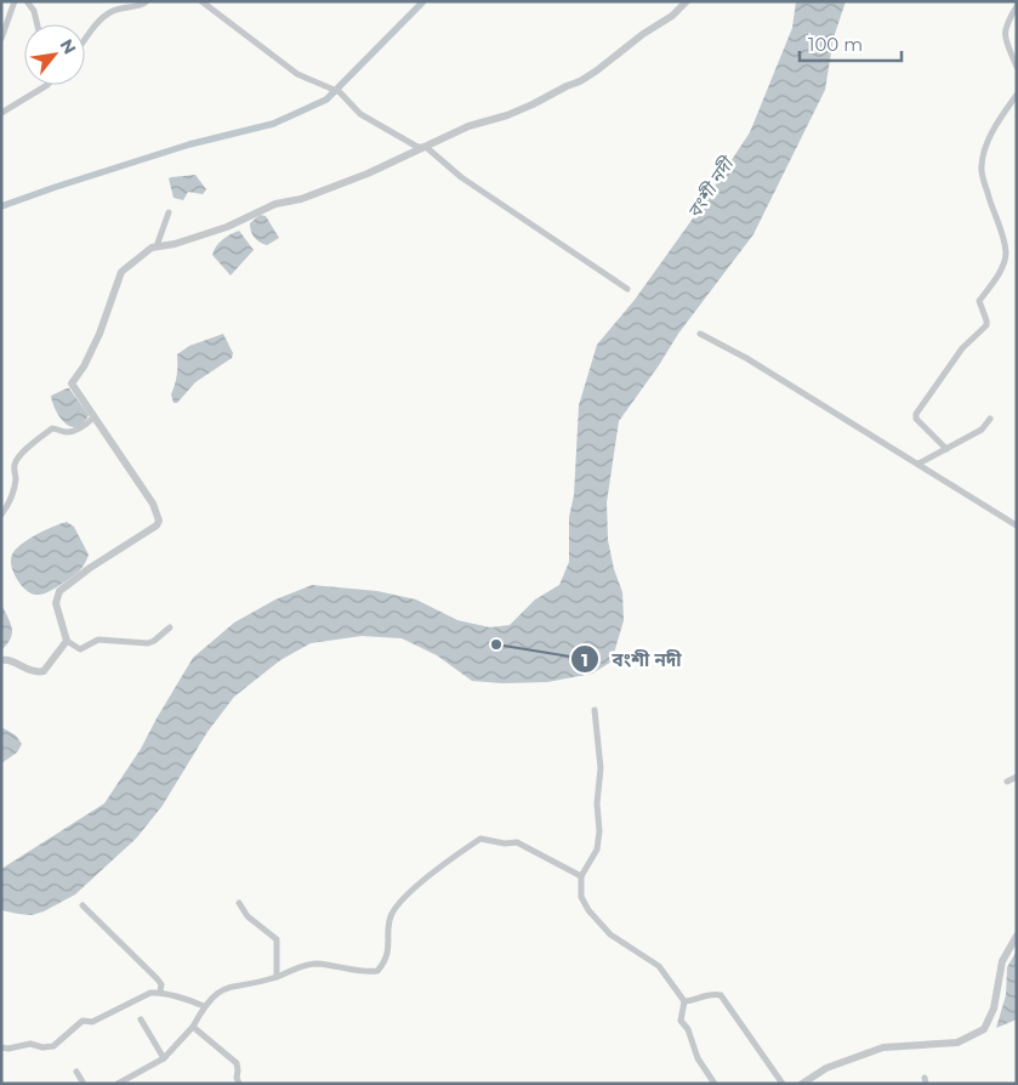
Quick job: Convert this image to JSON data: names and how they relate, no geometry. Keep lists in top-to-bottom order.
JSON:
{
  "water": ["বংশী নদী"],
  "places": ["বংশী নদী"],
  "scale_bar": "100 m",
  "north": "top right"
}
